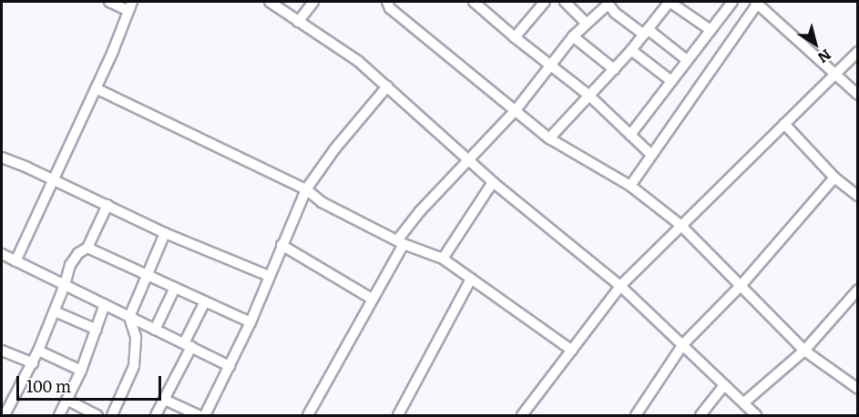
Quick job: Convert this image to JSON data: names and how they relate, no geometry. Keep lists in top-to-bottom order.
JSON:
{
  "scale_bar": "100 m",
  "north": "bottom right"
}
